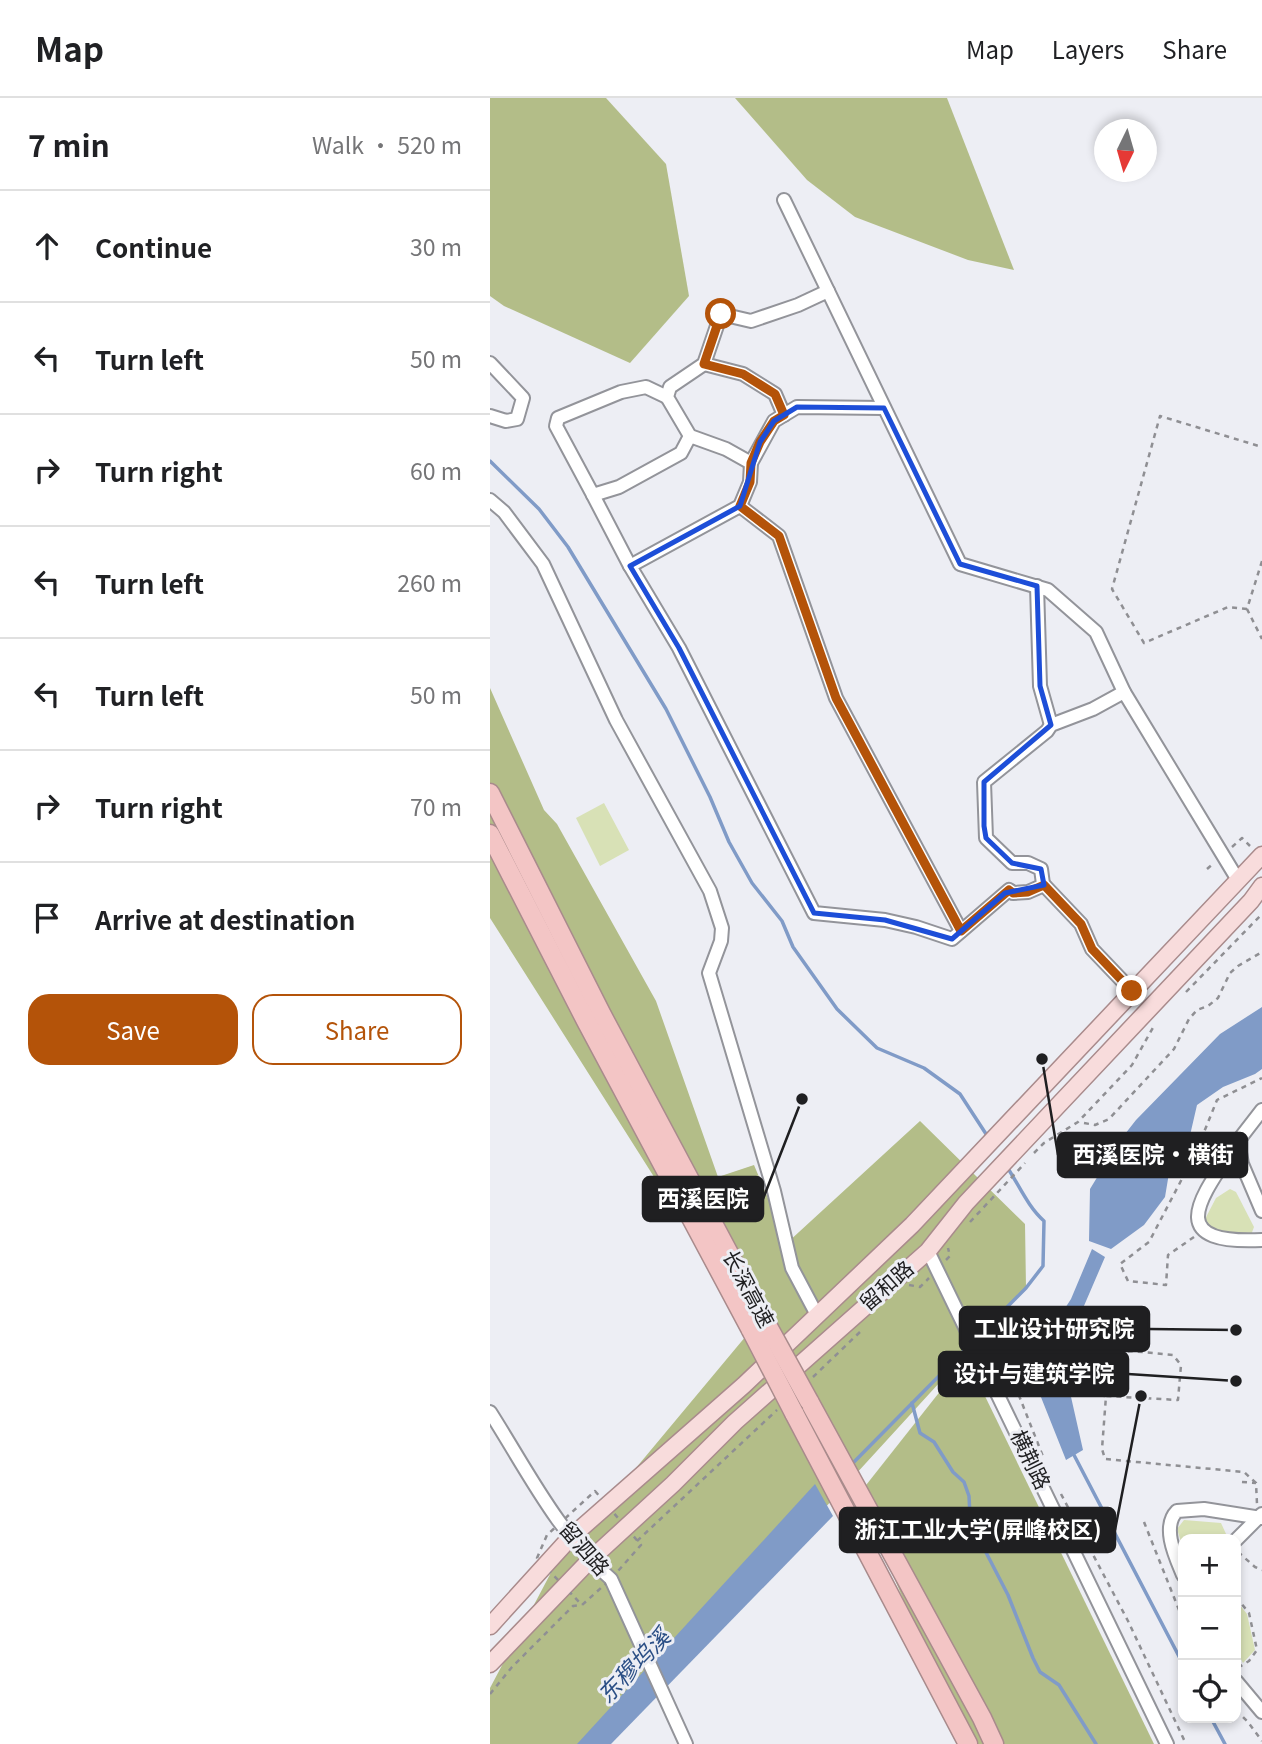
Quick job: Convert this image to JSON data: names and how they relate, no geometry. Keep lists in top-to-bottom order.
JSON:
{
  "streets": {
    "highway": ["长深高速"],
    "main road": ["留和路"],
    "street": ["横荆路", "留泗路"]
  },
  "crossings": [
    ["留和路", "横荆路"],
    ["留和路", "留泗路"]
  ],
  "water": ["东穆坞溪"],
  "places": [
    "西溪医院·横街",
    "西溪医院",
    "工业设计研究院",
    "设计与建筑学院",
    "浙江工业大学(屏峰校区)"
  ],
  "north": "bottom",
  "page": {
    "header": "Map",
    "nav": ["Map", "Layers", "Share"],
    "heading": ["7 min", "Walk · 520 m"],
    "list": [
      ["Continue", "30 m"],
      ["Turn left", "50 m"],
      ["Turn right", "60 m"],
      ["Turn left", "260 m"],
      ["Turn left", "50 m"],
      ["Turn right", "70 m"],
      "Arrive at destination"
    ],
    "buttons": ["Save", "Share"],
    "map_buttons": ["+", "−"]
  }
}
